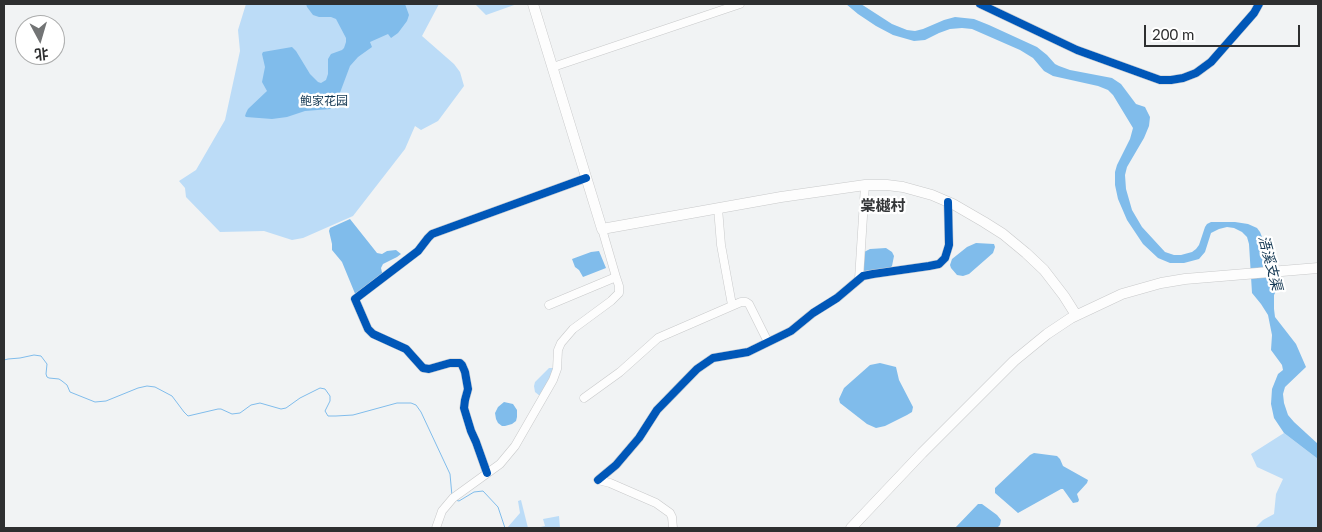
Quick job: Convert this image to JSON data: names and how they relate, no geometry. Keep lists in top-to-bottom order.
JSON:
{
  "districts": ["棠樾村"],
  "water": ["浯溪支渠"],
  "parks": ["鲍家花园"],
  "scale_bar": "200 m",
  "north": "bottom"
}
